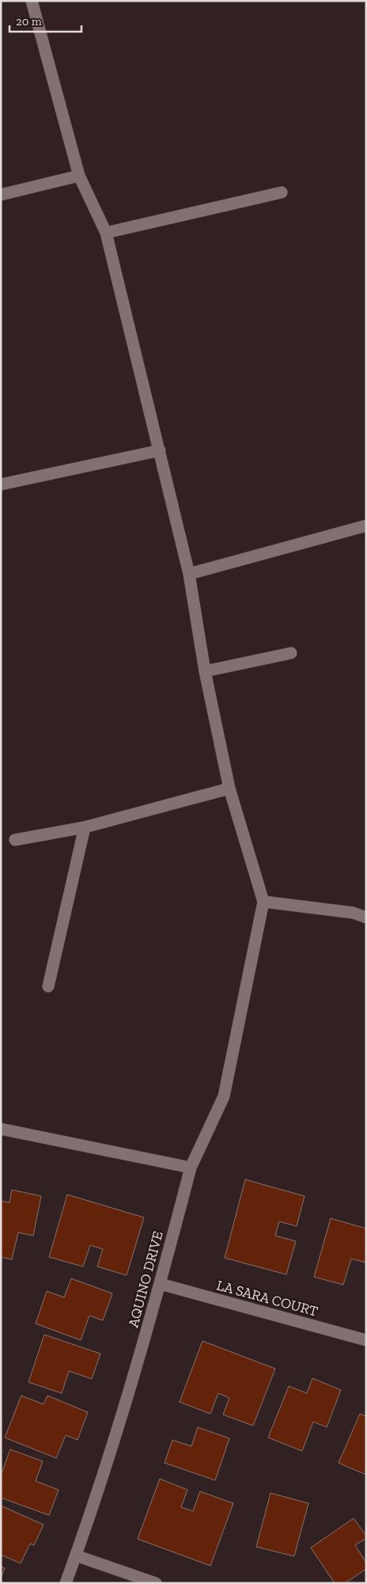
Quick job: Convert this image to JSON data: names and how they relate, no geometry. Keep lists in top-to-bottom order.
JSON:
{
  "streets": {
    "street": ["AQUINO DRIVE", "LA SARA COURT"]
  },
  "crossings": [
    ["AQUINO DRIVE", "LA SARA COURT"]
  ],
  "scale_bar": "20 m"
}
